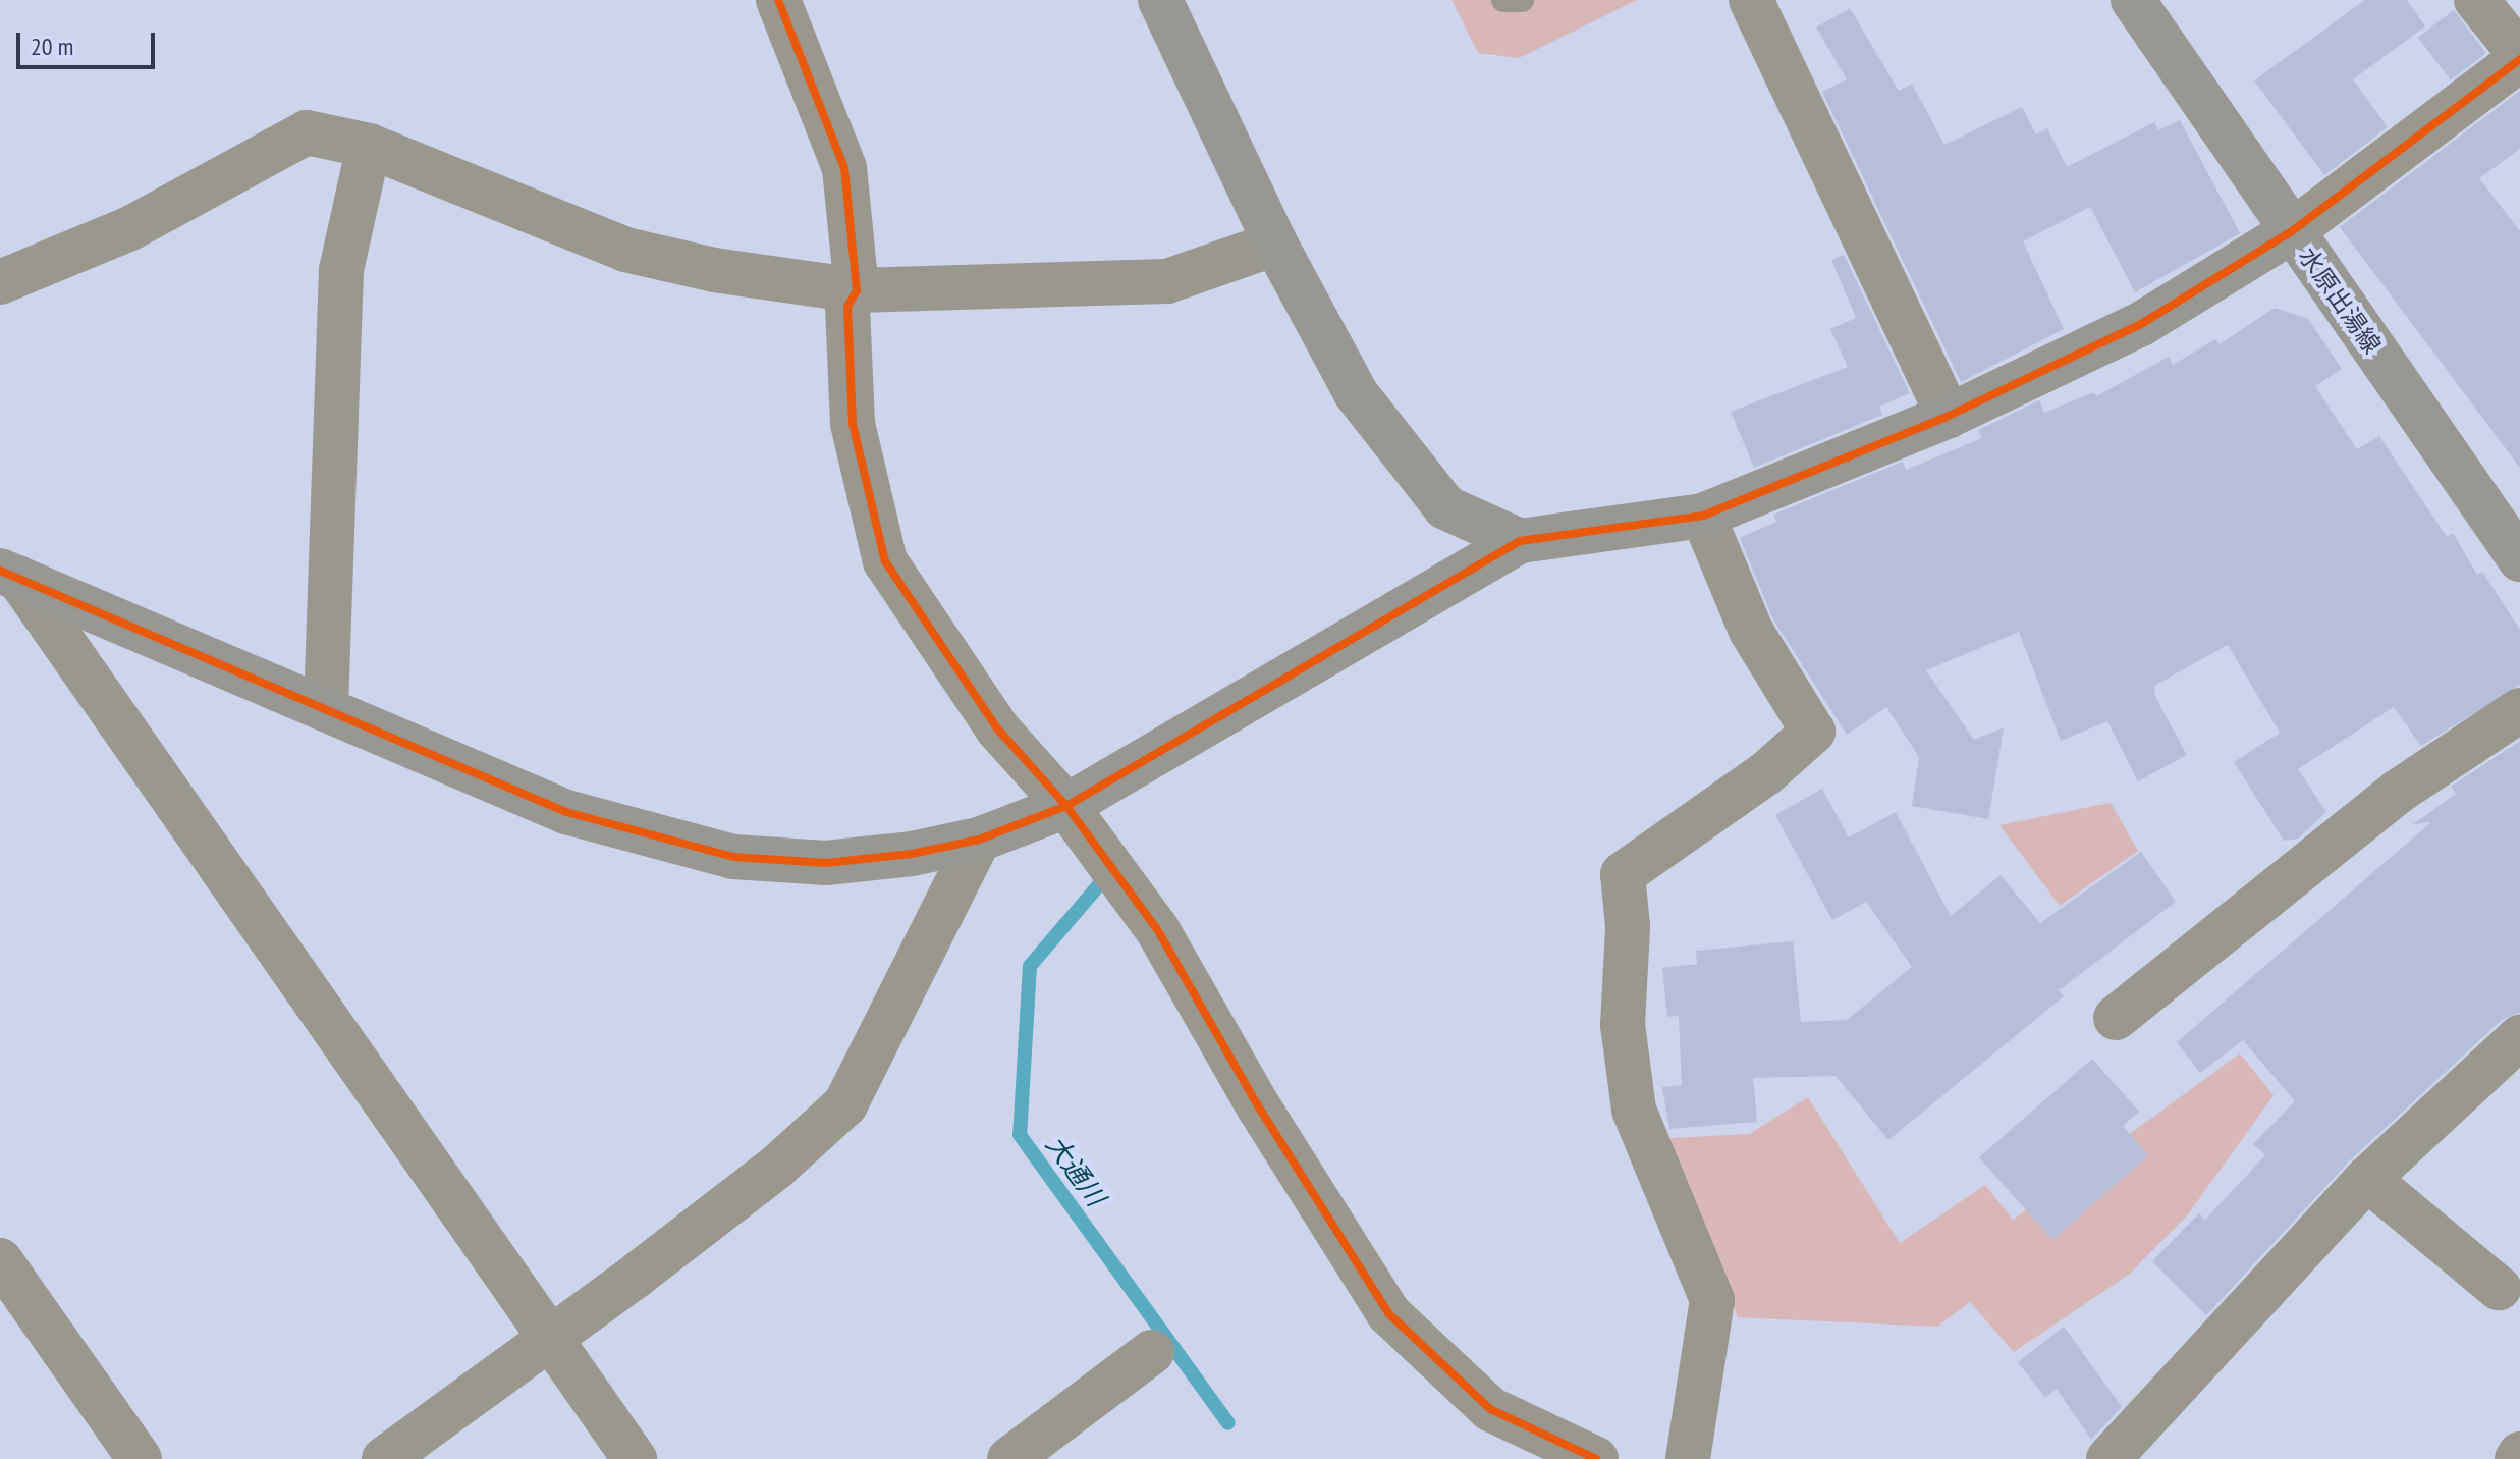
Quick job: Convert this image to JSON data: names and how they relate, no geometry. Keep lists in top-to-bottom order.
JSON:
{
  "streets": {
    "street": ["水原出湯線"]
  },
  "water": ["大通川"],
  "scale_bar": "20 m"
}
